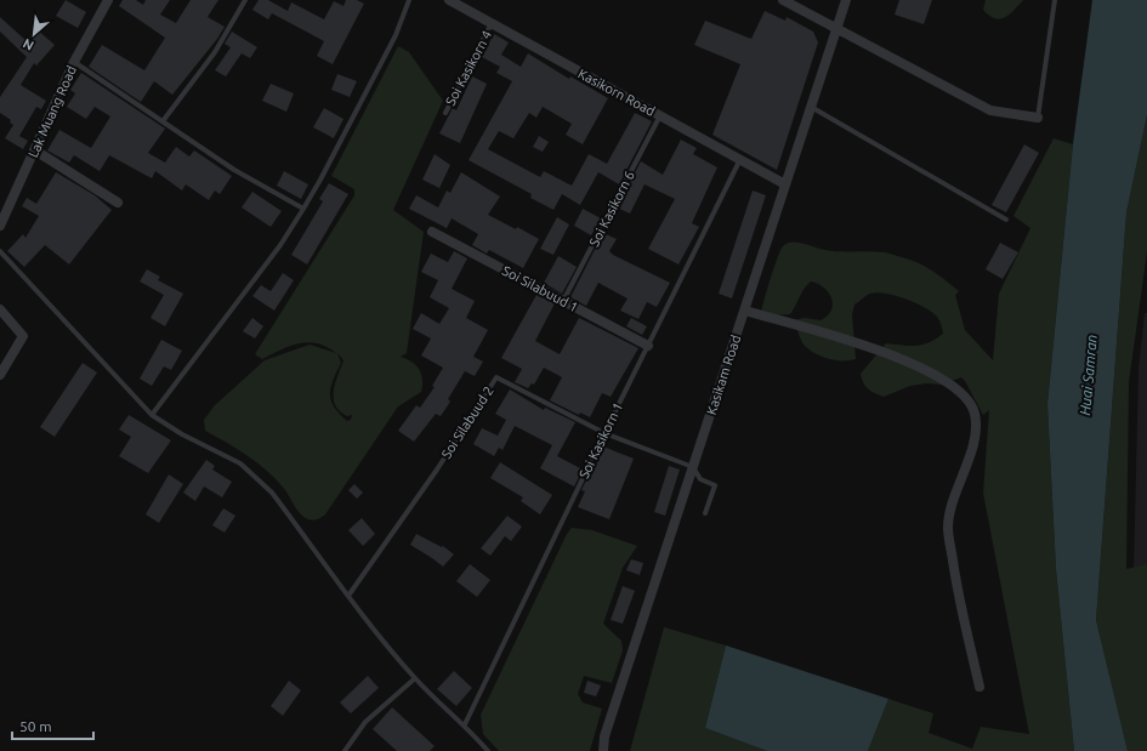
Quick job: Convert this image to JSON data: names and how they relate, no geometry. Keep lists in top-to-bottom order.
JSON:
{
  "streets": {
    "street": [
      "Kasikorn Road",
      "Lak Muang Road",
      "Soi Silabuud 1",
      "Kasikam Road"
    ],
    "lane": [
      "Soi Kasikorn 4",
      "Soi Kasikorn 6",
      "Soi Silabuud 2",
      "Soi Kasikorn 1"
    ]
  },
  "crossings": [
    ["Soi Kasikorn 4", "Kasikorn Road"],
    ["Kasikorn Road", "Soi Kasikorn 6"],
    ["Kasikorn Road", "Kasikam Road"],
    ["Kasikorn Road", "Soi Kasikorn 1"],
    ["Soi Kasikorn 6", "Soi Silabuud 1"],
    ["Soi Silabuud 1", "Soi Kasikorn 1"],
    ["Kasikam Road", "Soi Silabuud 2"],
    ["Soi Silabuud 2", "Soi Kasikorn 1"]
  ],
  "water": ["Huai Samran"],
  "scale_bar": "50 m",
  "north": "bottom left"
}
